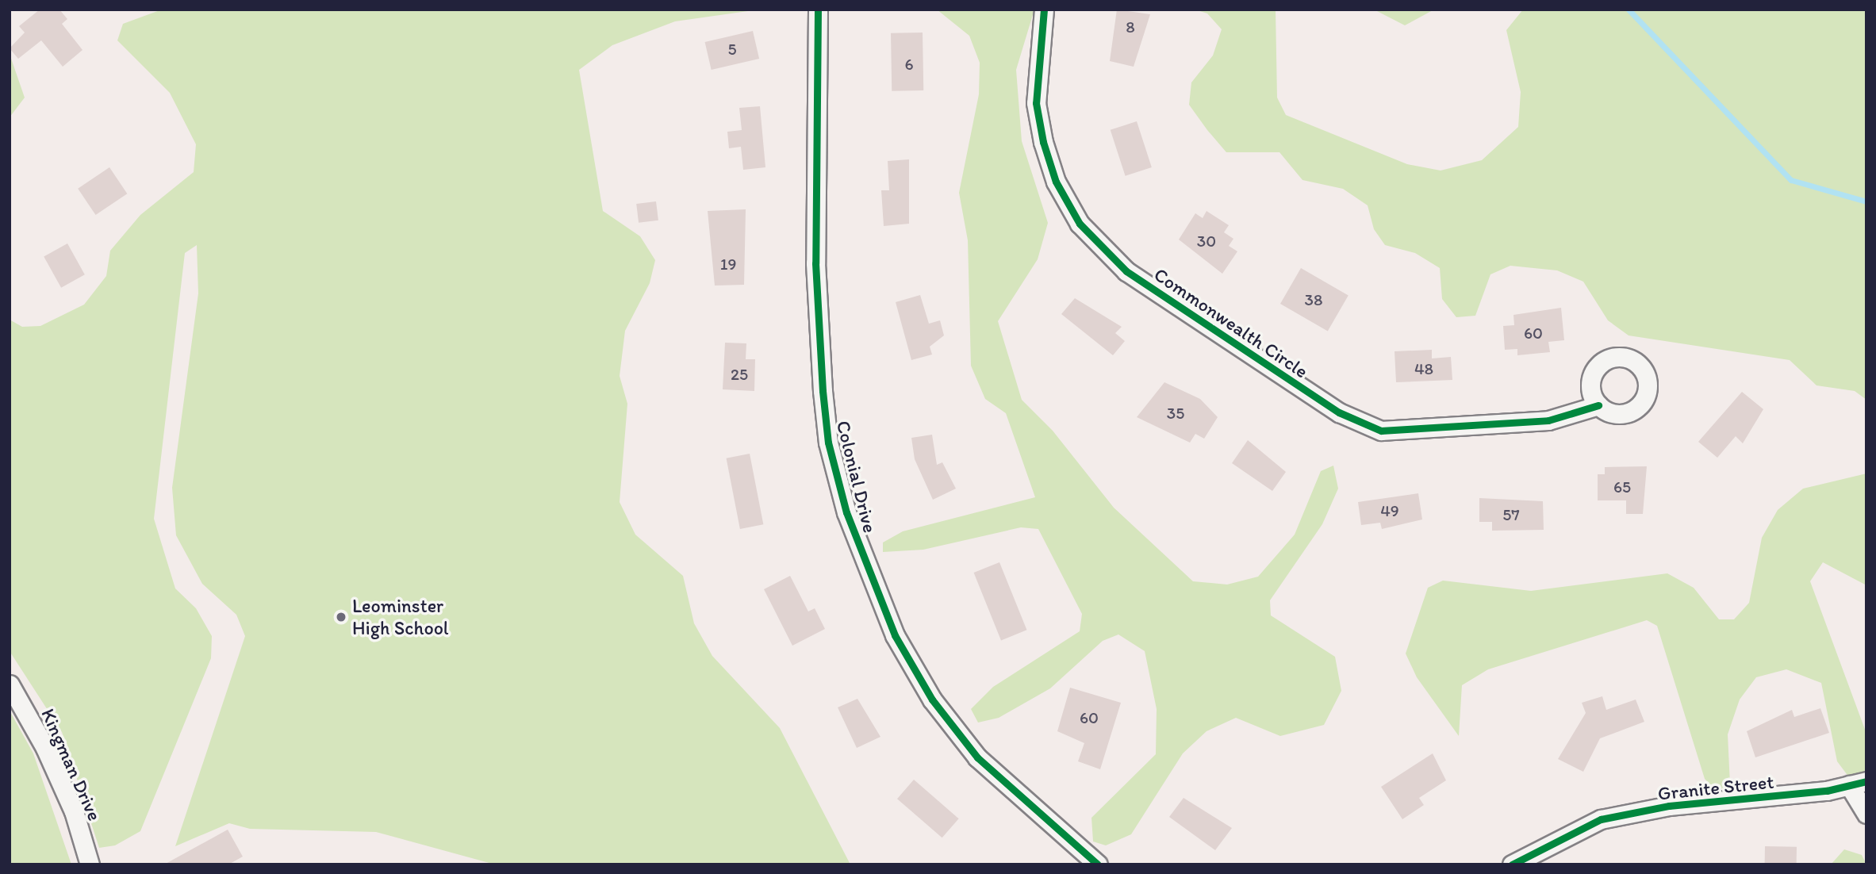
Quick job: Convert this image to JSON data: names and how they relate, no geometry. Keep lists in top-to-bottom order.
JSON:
{
  "streets": {
    "street": [
      "Commonwealth Circle",
      "Colonial Drive",
      "Kingman Drive",
      "Granite Street"
    ]
  },
  "places": ["Leominster High School"],
  "house_numbers": [
    "8",
    "5",
    "6",
    "30",
    "19",
    "38",
    "60",
    "48",
    "25",
    "35",
    "65",
    "49",
    "57",
    "60"
  ]
}
